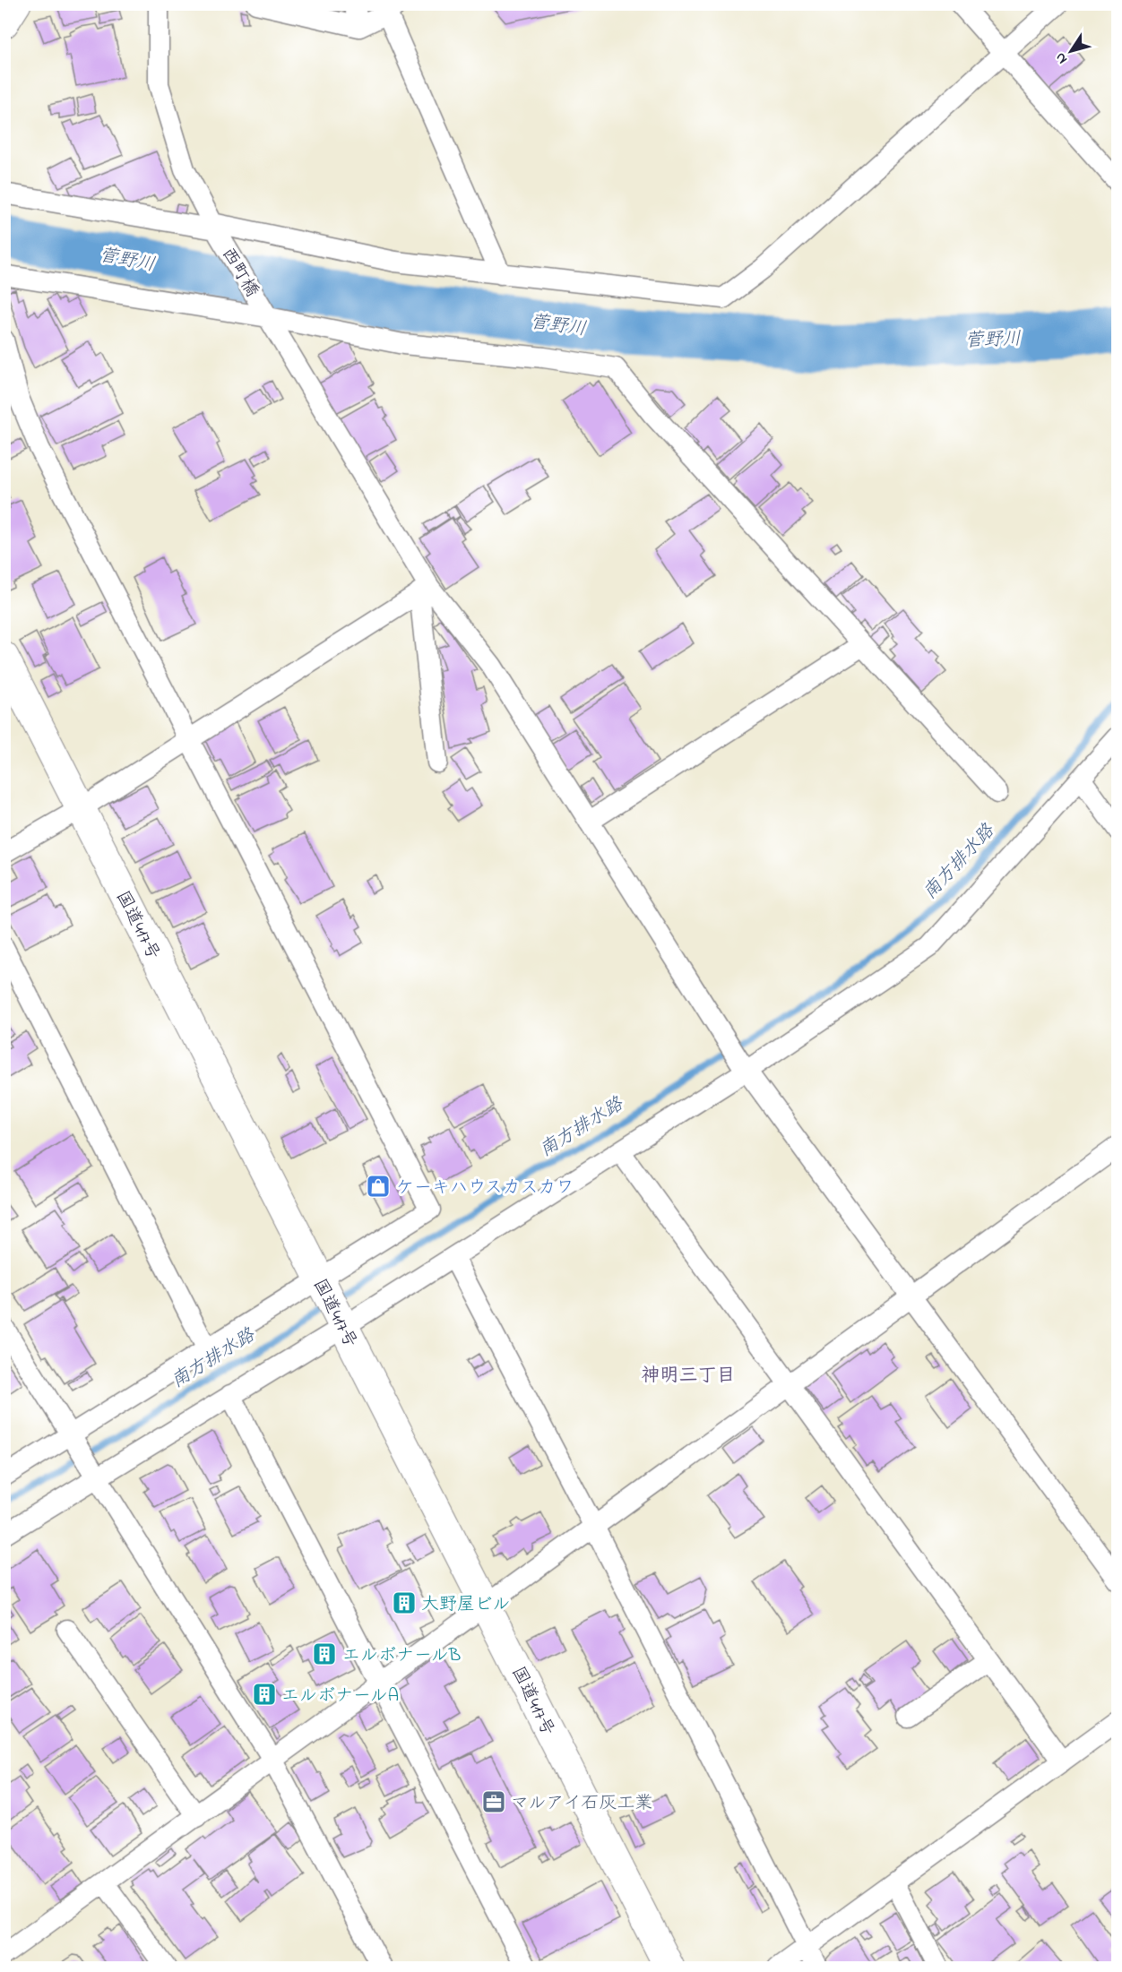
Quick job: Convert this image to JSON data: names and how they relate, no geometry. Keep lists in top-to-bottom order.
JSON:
{
  "streets": {
    "highway": ["国道417号"],
    "street": ["西町橋"]
  },
  "districts": ["神明三丁目"],
  "water": ["菅野川", "南方排水路"],
  "places": {
    "shop": ["ケーキハウスカスカワ"],
    "building": ["大野屋ビル", "エルボナールB", "エルボナールA"],
    "office": ["マルアイ石灰工業"]
  },
  "north": "bottom left"
}
